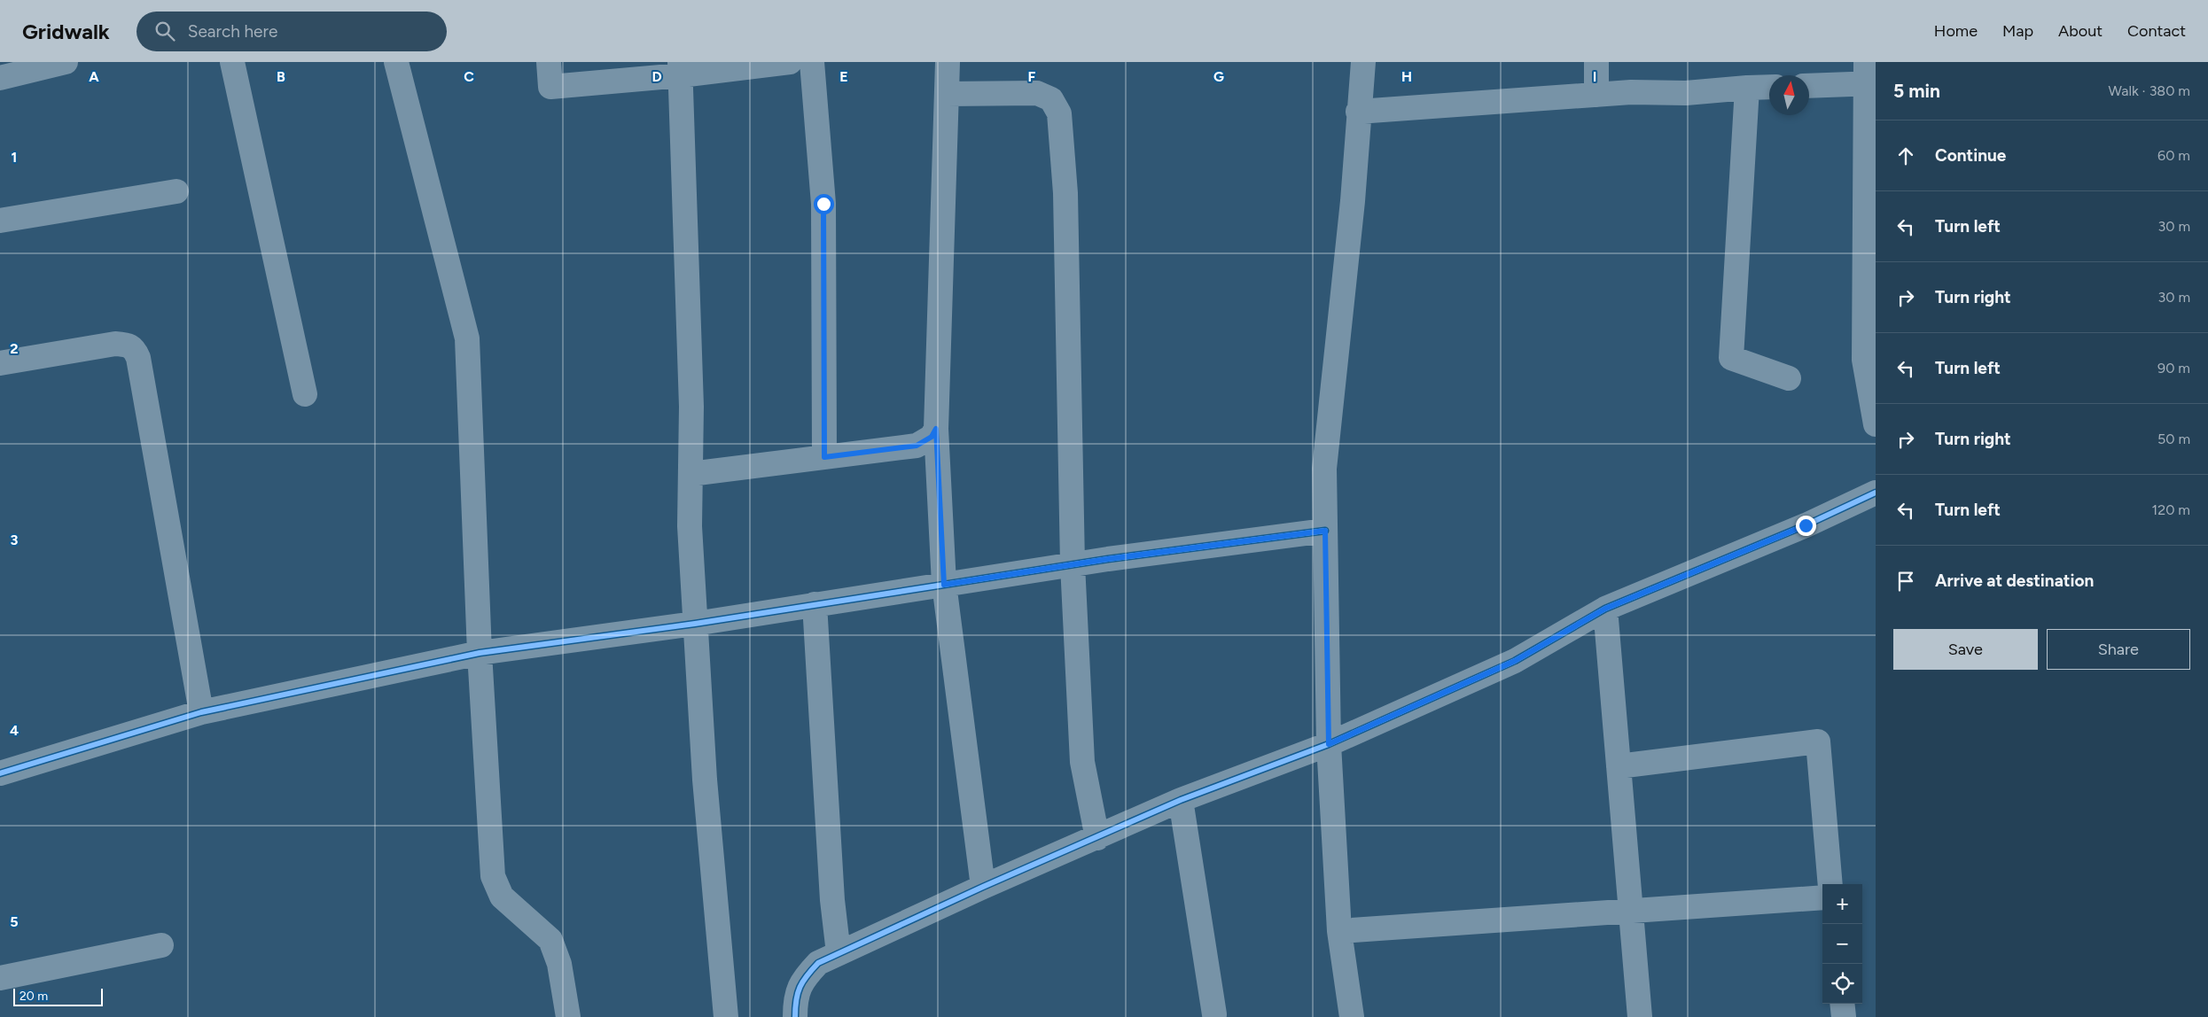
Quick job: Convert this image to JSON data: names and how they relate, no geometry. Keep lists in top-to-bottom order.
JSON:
{
  "scale_bar": "20 m",
  "north": "top",
  "page": {
    "header": "Gridwalk",
    "search": "Search here",
    "nav": [
      "Home",
      "Map",
      "About",
      "Contact"
    ],
    "heading": ["5 min", "Walk · 380 m"],
    "list": [
      ["Continue", "60 m"],
      ["Turn left", "30 m"],
      ["Turn right", "30 m"],
      ["Turn left", "90 m"],
      ["Turn right", "50 m"],
      ["Turn left", "120 m"],
      "Arrive at destination"
    ],
    "buttons": ["Save", "Share"],
    "map_buttons": ["+", "−"],
    "scale": "20 m"
  },
  "grid": {
    "columns": [
      "A",
      "B",
      "C",
      "D",
      "E",
      "F",
      "G",
      "H",
      "I"
    ],
    "rows": [
      "1",
      "2",
      "3",
      "4",
      "5"
    ]
  }
}
